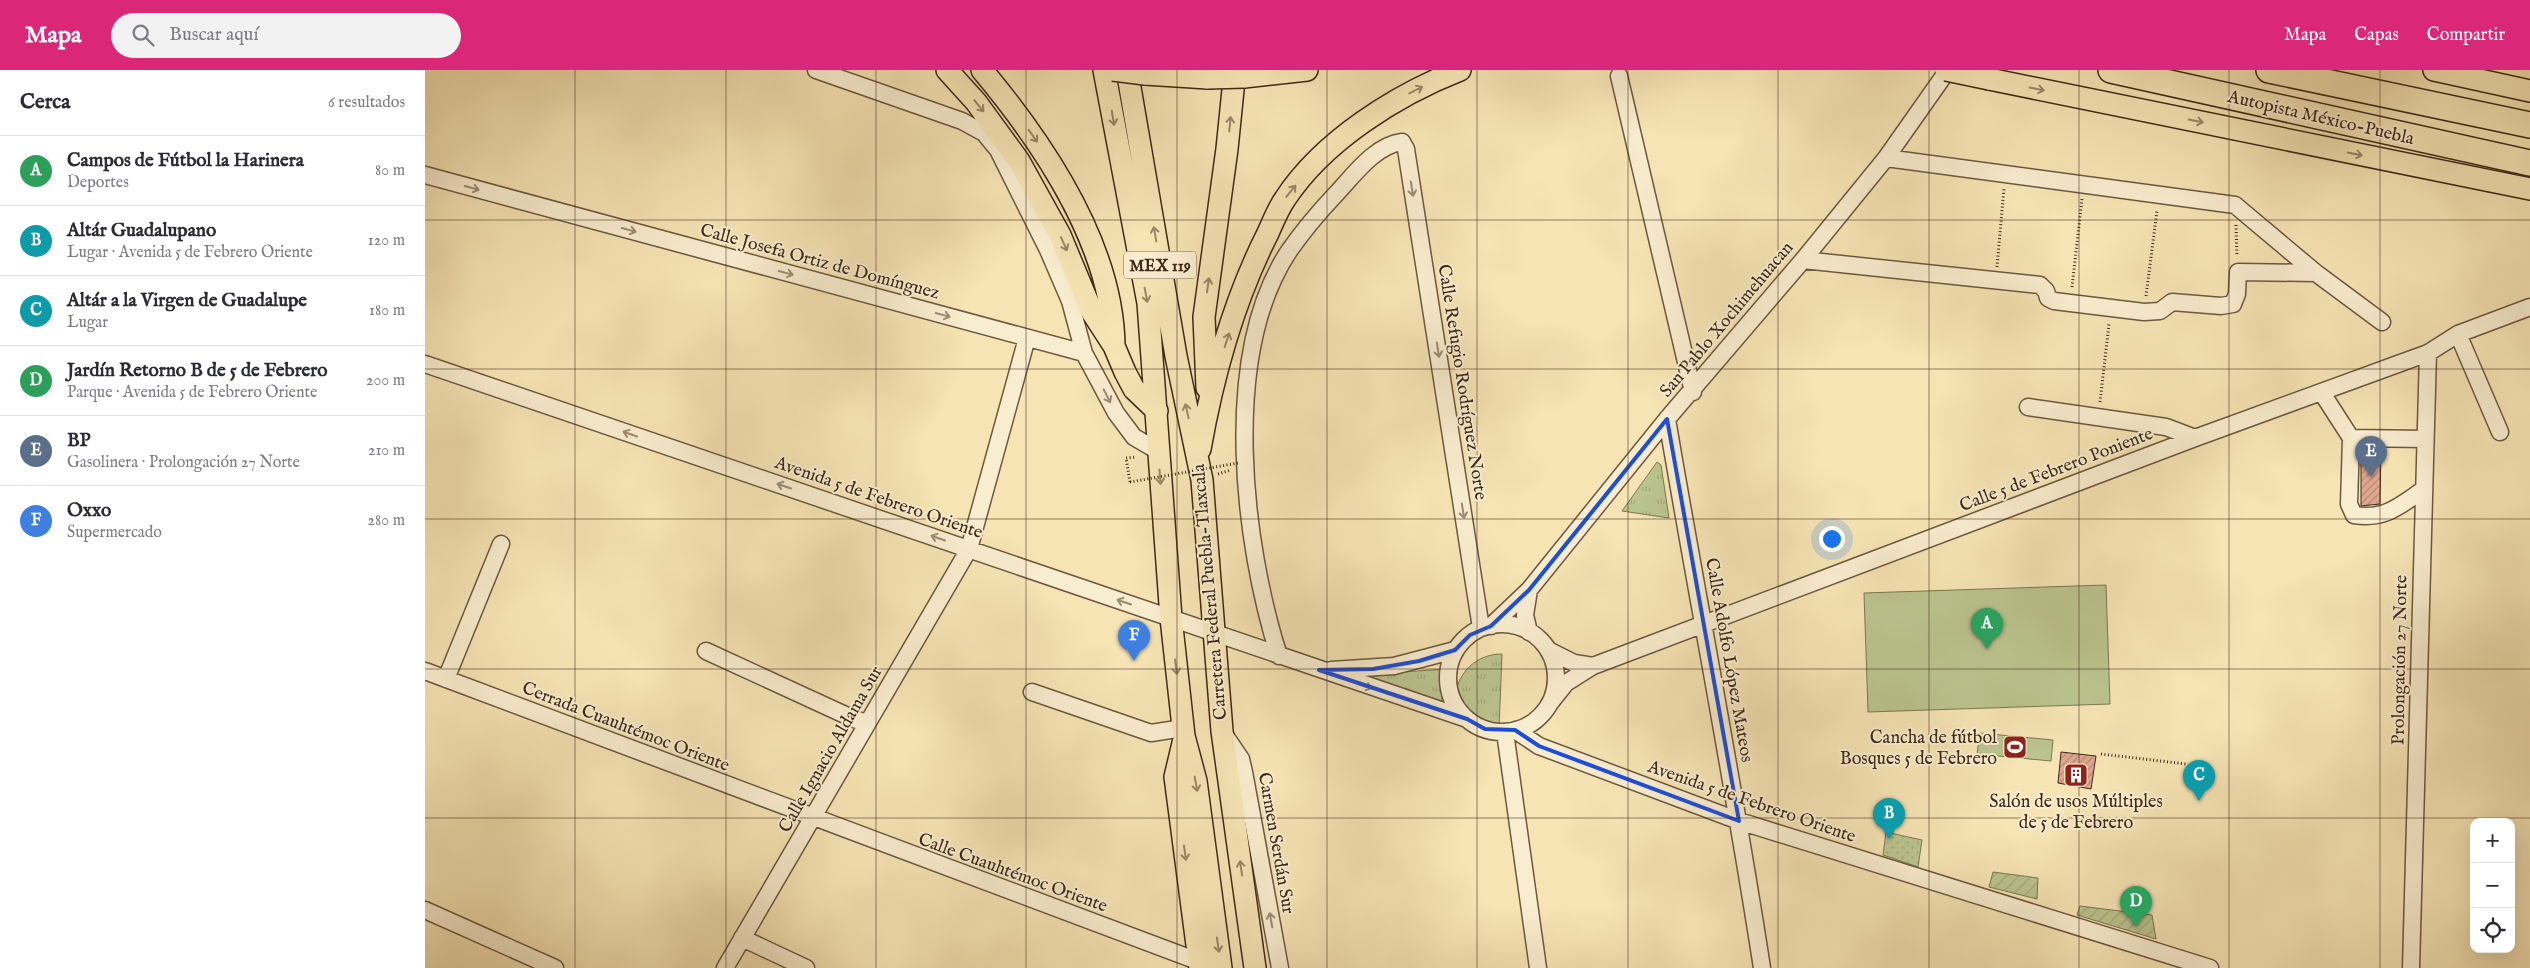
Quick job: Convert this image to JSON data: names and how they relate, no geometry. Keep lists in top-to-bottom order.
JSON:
{
  "streets": {
    "highway": ["Autopista México-Puebla"],
    "main road": ["MEX 119", "Carretera Federal Puebla-Tlaxcala"],
    "street": [
      "Calle Josefa Ortiz de Domínguez",
      "San Pablo Xochimehuacan",
      "Calle Refugio Rodríguez Norte",
      "Calle 5 de Febrero Poniente",
      "Avenida 5 de Febrero Oriente",
      "Calle Adolfo López Mateos",
      "Prolongación 27 Norte",
      "Cerrada Cuauhtémoc Oriente",
      "Calle Ignacio Aldama Sur",
      "Carmen Serdán Sur",
      "Calle Cuauhtémoc Oriente"
    ]
  },
  "crossings": [
    ["Calle Josefa Ortiz de Domínguez", "Calle Ignacio Aldama Sur"],
    ["San Pablo Xochimehuacan", "Calle Refugio Rodríguez Norte"],
    ["San Pablo Xochimehuacan", "Calle 5 de Febrero Poniente"],
    ["San Pablo Xochimehuacan", "Avenida 5 de Febrero Oriente"],
    ["San Pablo Xochimehuacan", "Calle Adolfo López Mateos"],
    ["Calle Refugio Rodríguez Norte", "Calle 5 de Febrero Poniente"],
    ["Calle Refugio Rodríguez Norte", "Avenida 5 de Febrero Oriente"],
    ["Calle 5 de Febrero Poniente", "Avenida 5 de Febrero Oriente"],
    ["Calle 5 de Febrero Poniente", "Calle Adolfo López Mateos"],
    ["Calle 5 de Febrero Poniente", "Prolongación 27 Norte"],
    ["Avenida 5 de Febrero Oriente", "Carretera Federal Puebla-Tlaxcala"],
    ["Avenida 5 de Febrero Oriente", "Calle Adolfo López Mateos"],
    ["Avenida 5 de Febrero Oriente", "Calle Ignacio Aldama Sur"],
    ["Carretera Federal Puebla-Tlaxcala", "Carmen Serdán Sur"],
    ["Cerrada Cuauhtémoc Oriente", "Calle Ignacio Aldama Sur"],
    ["Cerrada Cuauhtémoc Oriente", "Calle Cuauhtémoc Oriente"],
    ["Calle Ignacio Aldama Sur", "Calle Cuauhtémoc Oriente"]
  ],
  "one_way": ["Calle Josefa Ortiz de Domínguez", "Carmen Serdán Sur"],
  "places": {
    "sports": ["Cancha de fútbol Bosques 5 de Febrero"],
    "building": ["Salón de usos Múltiples de 5 de Febrero"]
  },
  "page": {
    "header": "Mapa",
    "search": "Buscar aquí",
    "nav": ["Mapa", "Capas", "Compartir"],
    "heading": ["Cerca", "6 resultados"],
    "list": [
      {
        "mark": "A",
        "name": "Campos de Fútbol la Harinera",
        "note": "Deportes",
        "value": "80 m"
      },
      {
        "mark": "B",
        "name": "Altár Guadalupano",
        "note": "Lugar · Avenida 5 de Febrero Oriente",
        "value": "120 m"
      },
      {
        "mark": "C",
        "name": "Altár a la Virgen de Guadalupe",
        "note": "Lugar",
        "value": "180 m"
      },
      {
        "mark": "D",
        "name": "Jardín Retorno B de 5 de Febrero",
        "note": "Parque · Avenida 5 de Febrero Oriente",
        "value": "200 m"
      },
      {
        "mark": "E",
        "name": "BP",
        "note": "Gasolinera · Prolongación 27 Norte",
        "value": "210 m"
      },
      {
        "mark": "F",
        "name": "Oxxo",
        "note": "Supermercado",
        "value": "280 m"
      }
    ],
    "pins": [
      "E",
      "A",
      "F",
      "C",
      "B",
      "D"
    ],
    "map_buttons": ["+", "−"]
  }
}
